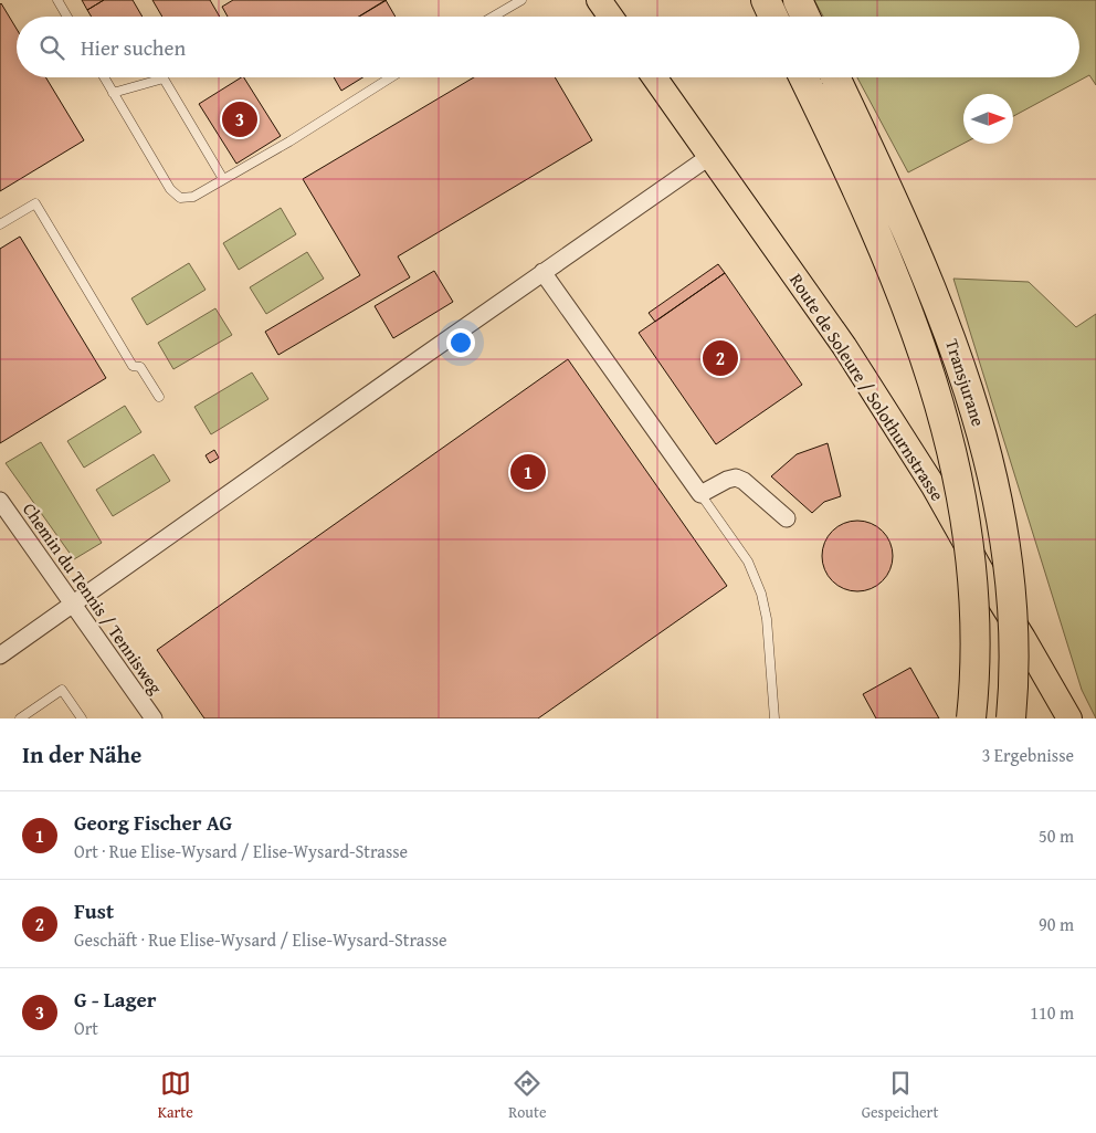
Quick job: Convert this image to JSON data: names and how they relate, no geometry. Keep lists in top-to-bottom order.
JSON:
{
  "streets": {
    "highway": ["Transjurane"],
    "main road": ["Route de Soleure / Solothurnstrasse"],
    "street": ["Chemin du Tennis / Tennisweg"]
  },
  "north": "right",
  "page": {
    "search": "Hier suchen",
    "pins": ["3", "2", "1"],
    "heading": ["In der Nähe", "3 Ergebnisse"],
    "list": [
      {
        "mark": "1",
        "name": "Georg Fischer AG",
        "note": "Ort · Rue Elise-Wysard / Elise-Wysard-Strasse",
        "value": "50 m"
      },
      {
        "mark": "2",
        "name": "Fust",
        "note": "Geschäft · Rue Elise-Wysard / Elise-Wysard-Strasse",
        "value": "90 m"
      },
      {
        "mark": "3",
        "name": "G - Lager",
        "note": "Ort",
        "value": "110 m"
      }
    ],
    "nav": ["Karte", "Route", "Gespeichert"]
  }
}
